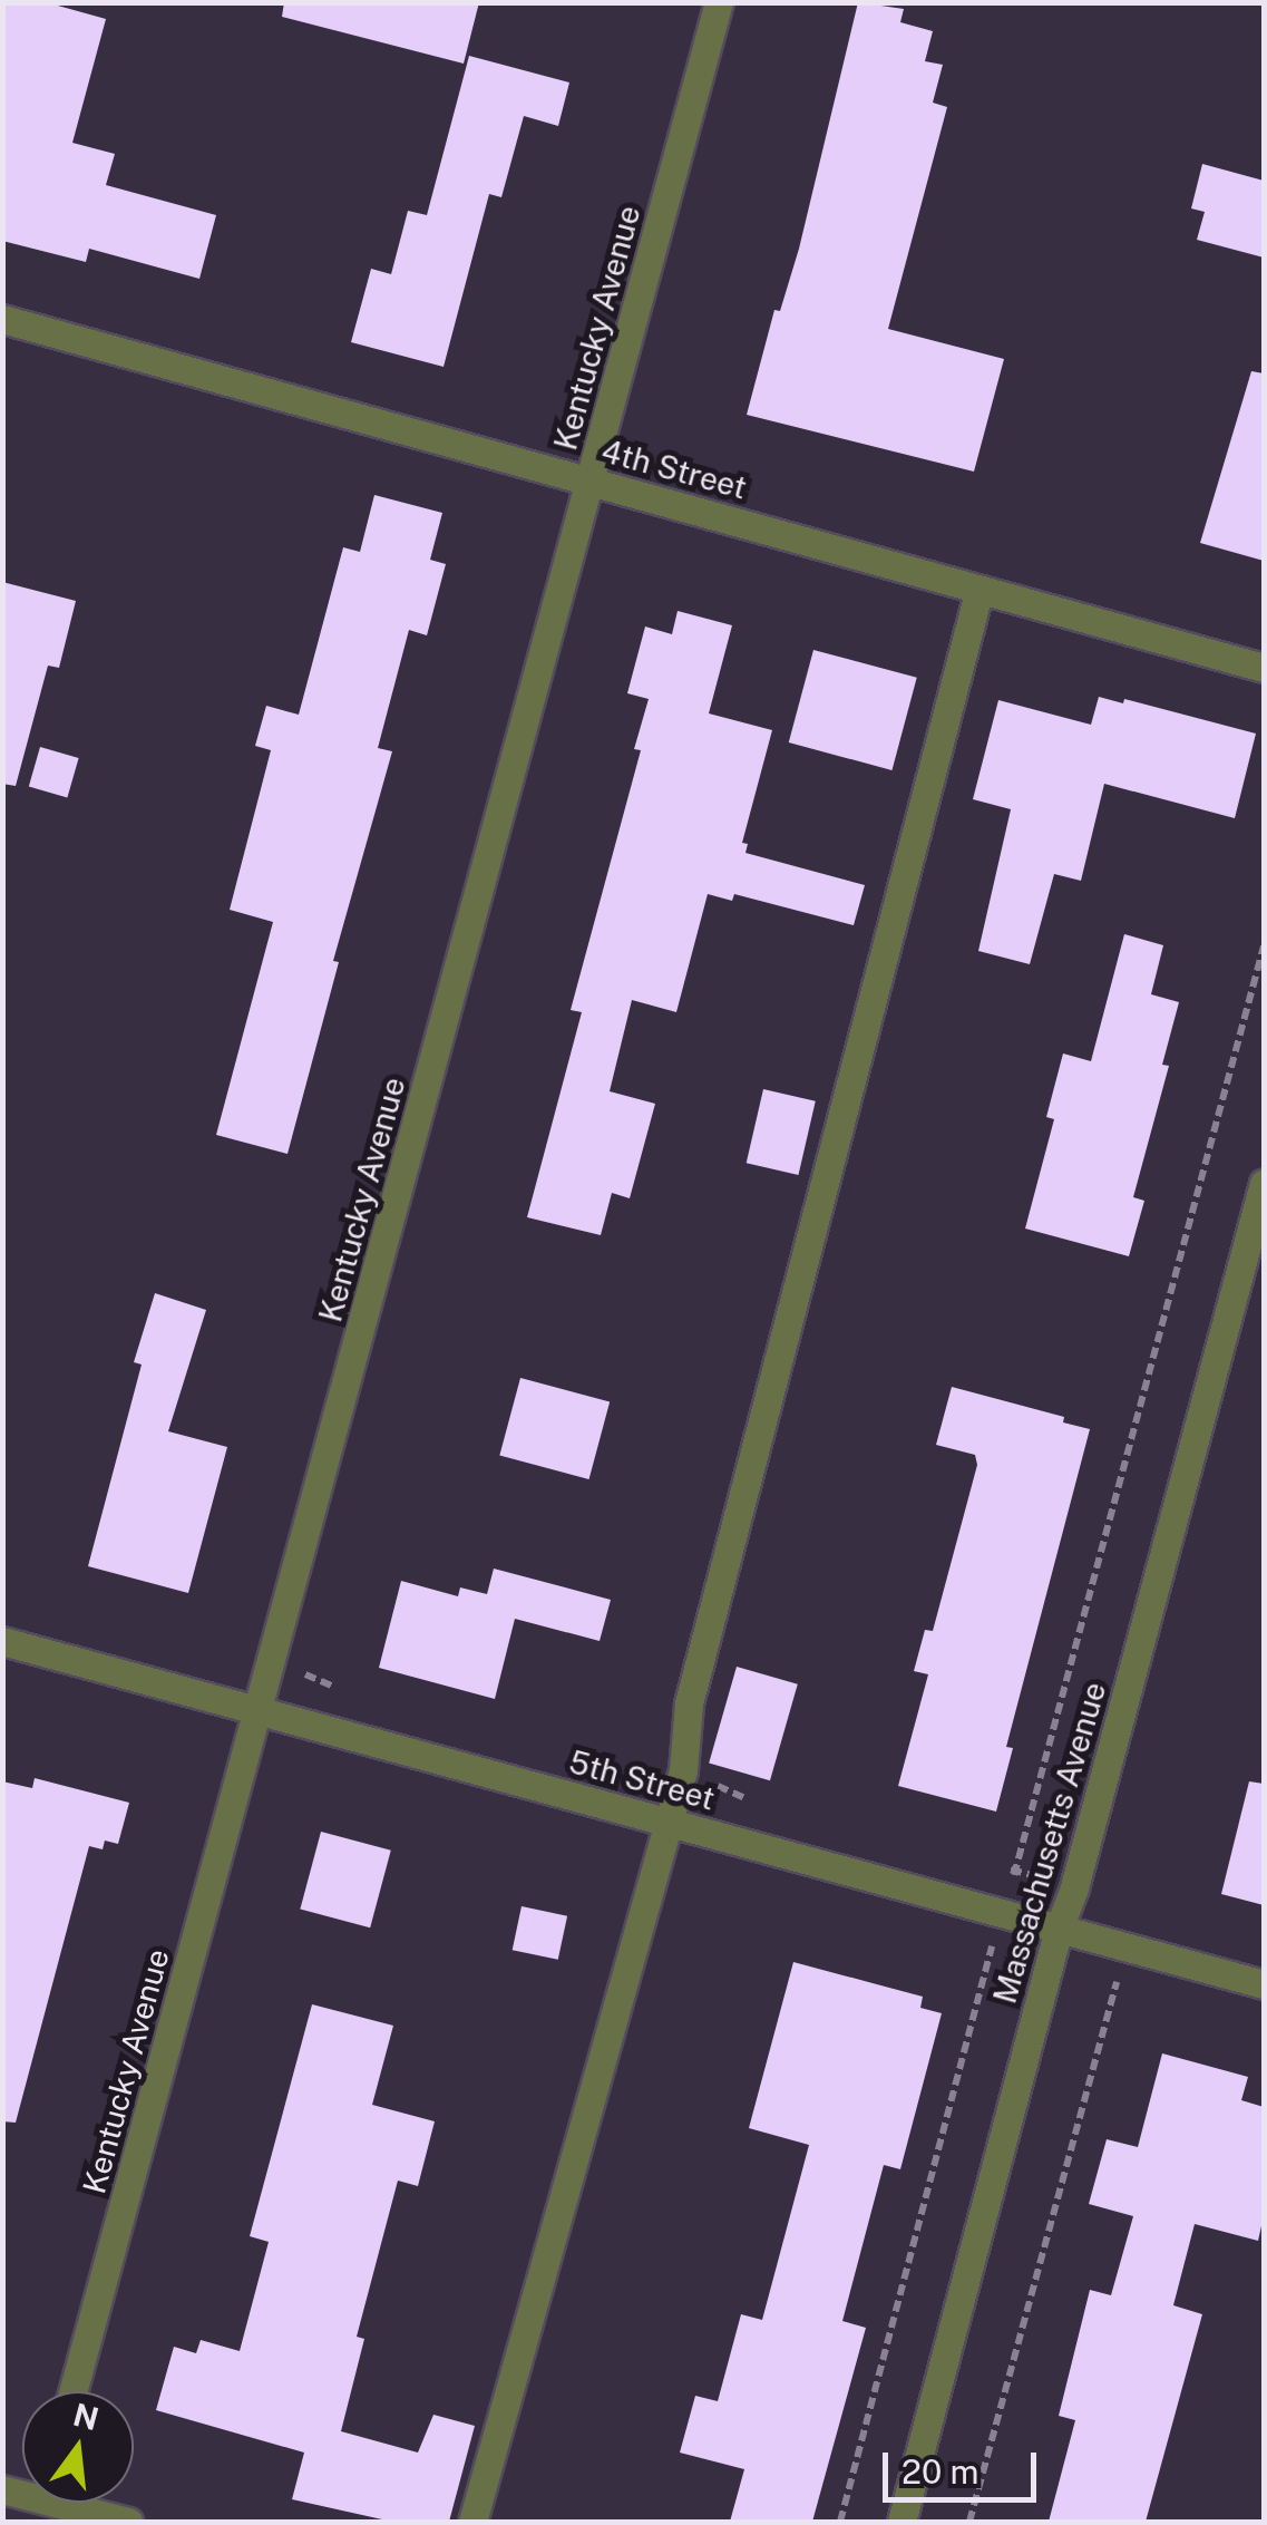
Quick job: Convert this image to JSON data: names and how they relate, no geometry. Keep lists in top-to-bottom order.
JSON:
{
  "streets": {
    "street": [
      "Kentucky Avenue",
      "4th Street",
      "5th Street",
      "Massachusetts Avenue"
    ]
  },
  "crossings": [
    ["Kentucky Avenue", "4th Street"],
    ["Kentucky Avenue", "5th Street"],
    ["5th Street", "Massachusetts Avenue"]
  ],
  "scale_bar": "20 m",
  "north": "top"
}
